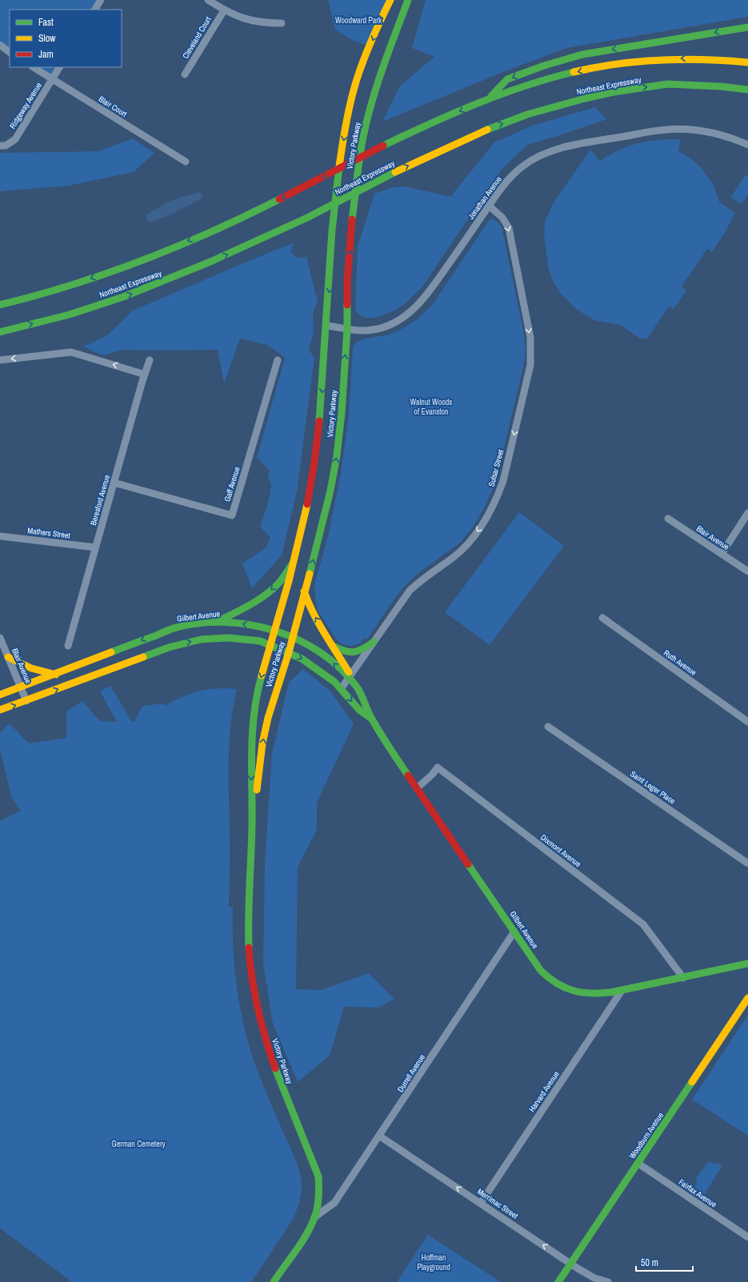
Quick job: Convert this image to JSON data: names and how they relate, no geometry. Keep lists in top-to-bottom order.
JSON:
{
  "streets": {
    "main road": [
      "Northeast Expressway",
      "Victory Parkway",
      "Gilbert Avenue",
      "Woodburn Avenue"
    ],
    "street": [
      "Cleveland Court",
      "Ridgeway Avenue",
      "Blair Court",
      "Jonathan Avenue",
      "Sulsar Street",
      "Gaff Avenue",
      "Beresford Avenue",
      "Mathers Street",
      "Blair Avenue",
      "Ruth Avenue",
      "Saint Leger Place",
      "Dixmont Avenue",
      "Durrell Avenue",
      "Harvard Avenue",
      "Fairfax Avenue",
      "Merrimac Street"
    ]
  },
  "crossings": [
    ["Ridgeway Avenue", "Blair Court"],
    ["Victory Parkway", "Jonathan Avenue"],
    ["Victory Parkway", "Gilbert Avenue"],
    ["Victory Parkway", "Durrell Avenue"],
    ["Jonathan Avenue", "Sulsar Street"],
    ["Sulsar Street", "Gilbert Avenue"],
    ["Gaff Avenue", "Beresford Avenue"],
    ["Beresford Avenue", "Mathers Street"],
    ["Blair Avenue", "Gilbert Avenue"],
    ["Gilbert Avenue", "Dixmont Avenue"],
    ["Gilbert Avenue", "Durrell Avenue"],
    ["Gilbert Avenue", "Harvard Avenue"],
    ["Durrell Avenue", "Merrimac Street"],
    ["Harvard Avenue", "Merrimac Street"],
    ["Woodburn Avenue", "Fairfax Avenue"],
    ["Woodburn Avenue", "Merrimac Street"]
  ],
  "one_way": ["Sulsar Street", "Merrimac Street"],
  "parks": [
    "Woodward Park",
    "Walnut Woods of Evanston",
    "German Cemetery",
    "Hoffman Playground"
  ],
  "legend": ["Fast", "Slow", "Jam"],
  "scale_bar": "50 m"
}
